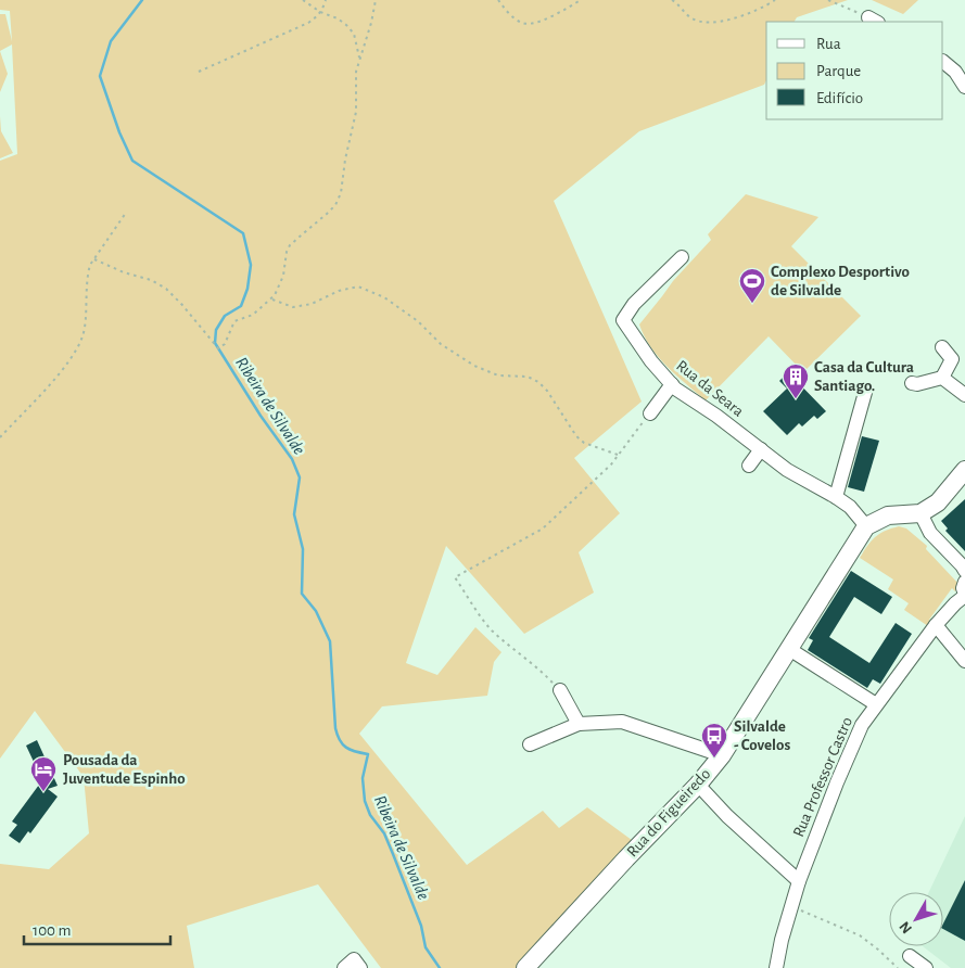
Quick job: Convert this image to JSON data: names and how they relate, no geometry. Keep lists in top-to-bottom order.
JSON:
{
  "streets": {
    "main road": ["Rua do Figueiredo"],
    "street": ["Rua da Seara", "Rua Professor Castro"]
  },
  "crossings": [
    ["Rua da Seara", "Rua do Figueiredo"]
  ],
  "water": ["Ribeira de Silvalde"],
  "places": {
    "sports": ["Complexo Desportivo de Silvalde"],
    "building": ["Casa da Cultura Santiago."],
    "bus stop": ["Silvalde - Covelos"],
    "hotel": ["Pousada da Juventude Espinho"]
  },
  "legend": ["Rua", "Parque", "Edifício"],
  "scale_bar": "100 m",
  "north": "bottom left"
}
